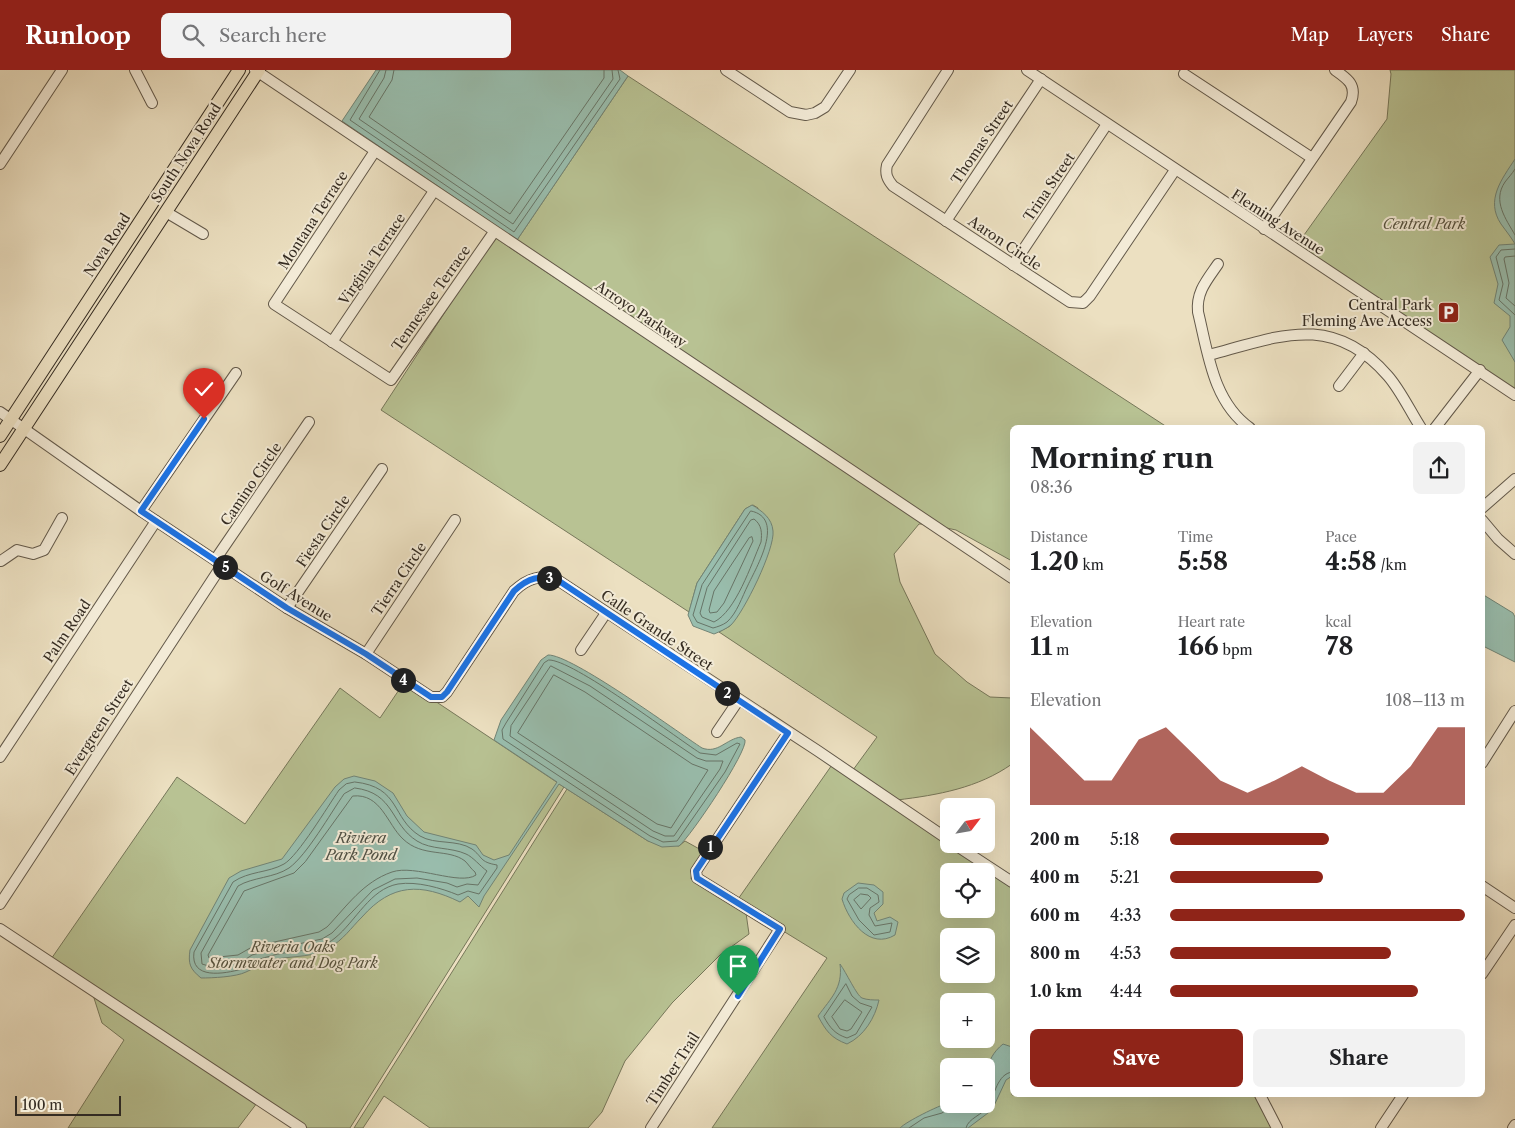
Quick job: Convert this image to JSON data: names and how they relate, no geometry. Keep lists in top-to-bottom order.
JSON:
{
  "streets": {
    "main road": ["South Nova Road", "Nova Road"],
    "street": [
      "Thomas Street",
      "Trina Street",
      "Montana Terrace",
      "Fleming Avenue",
      "Aaron Circle",
      "Virginia Terrace",
      "Tennessee Terrace",
      "Arroyo Parkway",
      "Camino Circle",
      "Fiesta Circle",
      "Tierra Circle",
      "Golf Avenue",
      "Calle Grande Street",
      "Palm Road",
      "Evergreen Street",
      "Timber Trail"
    ]
  },
  "crossings": [
    ["Thomas Street", "Fleming Avenue"],
    ["Thomas Street", "Aaron Circle"],
    ["South Nova Road", "Arroyo Parkway"],
    ["South Nova Road", "Golf Avenue"],
    ["Trina Street", "Fleming Avenue"],
    ["Trina Street", "Aaron Circle"],
    ["Montana Terrace", "Virginia Terrace"],
    ["Montana Terrace", "Tennessee Terrace"],
    ["Montana Terrace", "Arroyo Parkway"],
    ["Fleming Avenue", "Aaron Circle"],
    ["Nova Road", "Golf Avenue"],
    ["Virginia Terrace", "Tennessee Terrace"],
    ["Virginia Terrace", "Arroyo Parkway"],
    ["Tennessee Terrace", "Arroyo Parkway"],
    ["Camino Circle", "Golf Avenue"],
    ["Camino Circle", "Evergreen Street"],
    ["Fiesta Circle", "Golf Avenue"],
    ["Tierra Circle", "Golf Avenue"],
    ["Golf Avenue", "Calle Grande Street"],
    ["Golf Avenue", "Palm Road"],
    ["Golf Avenue", "Evergreen Street"],
    ["Calle Grande Street", "Timber Trail"]
  ],
  "water": ["Riviera Park Pond"],
  "parks": ["Central Park", "Riveria Oaks Stormwater and Dog Park"],
  "places": {
    "parking": ["Central Park Fleming Ave Access"]
  },
  "scale_bar": "100 m",
  "north": "top right",
  "page": {
    "header": "Runloop",
    "search": "Search here",
    "nav": ["Map", "Layers", "Share"],
    "heading": ["Morning run", "08:36"],
    "stats": [
      ["Distance", "1.20 km"],
      ["Time", "5:58"],
      ["Pace", "4:58 /km"],
      ["Elevation", "11 m"],
      ["Heart rate", "166 bpm"],
      ["kcal", "78"]
    ],
    "pins": [
      "5",
      "3",
      "4",
      "2",
      "1"
    ],
    "chart": ["Elevation", "108–113 m"],
    "map_buttons": ["+", "−"],
    "list": [
      {
        "name": "200 m",
        "note": "5:18"
      },
      {
        "name": "400 m",
        "note": "5:21"
      },
      {
        "name": "600 m",
        "note": "4:33"
      },
      {
        "name": "800 m",
        "note": "4:53"
      },
      {
        "name": "1.0 km",
        "note": "4:44"
      }
    ],
    "buttons": ["Save", "Share"],
    "scale": "100 m"
  }
}
